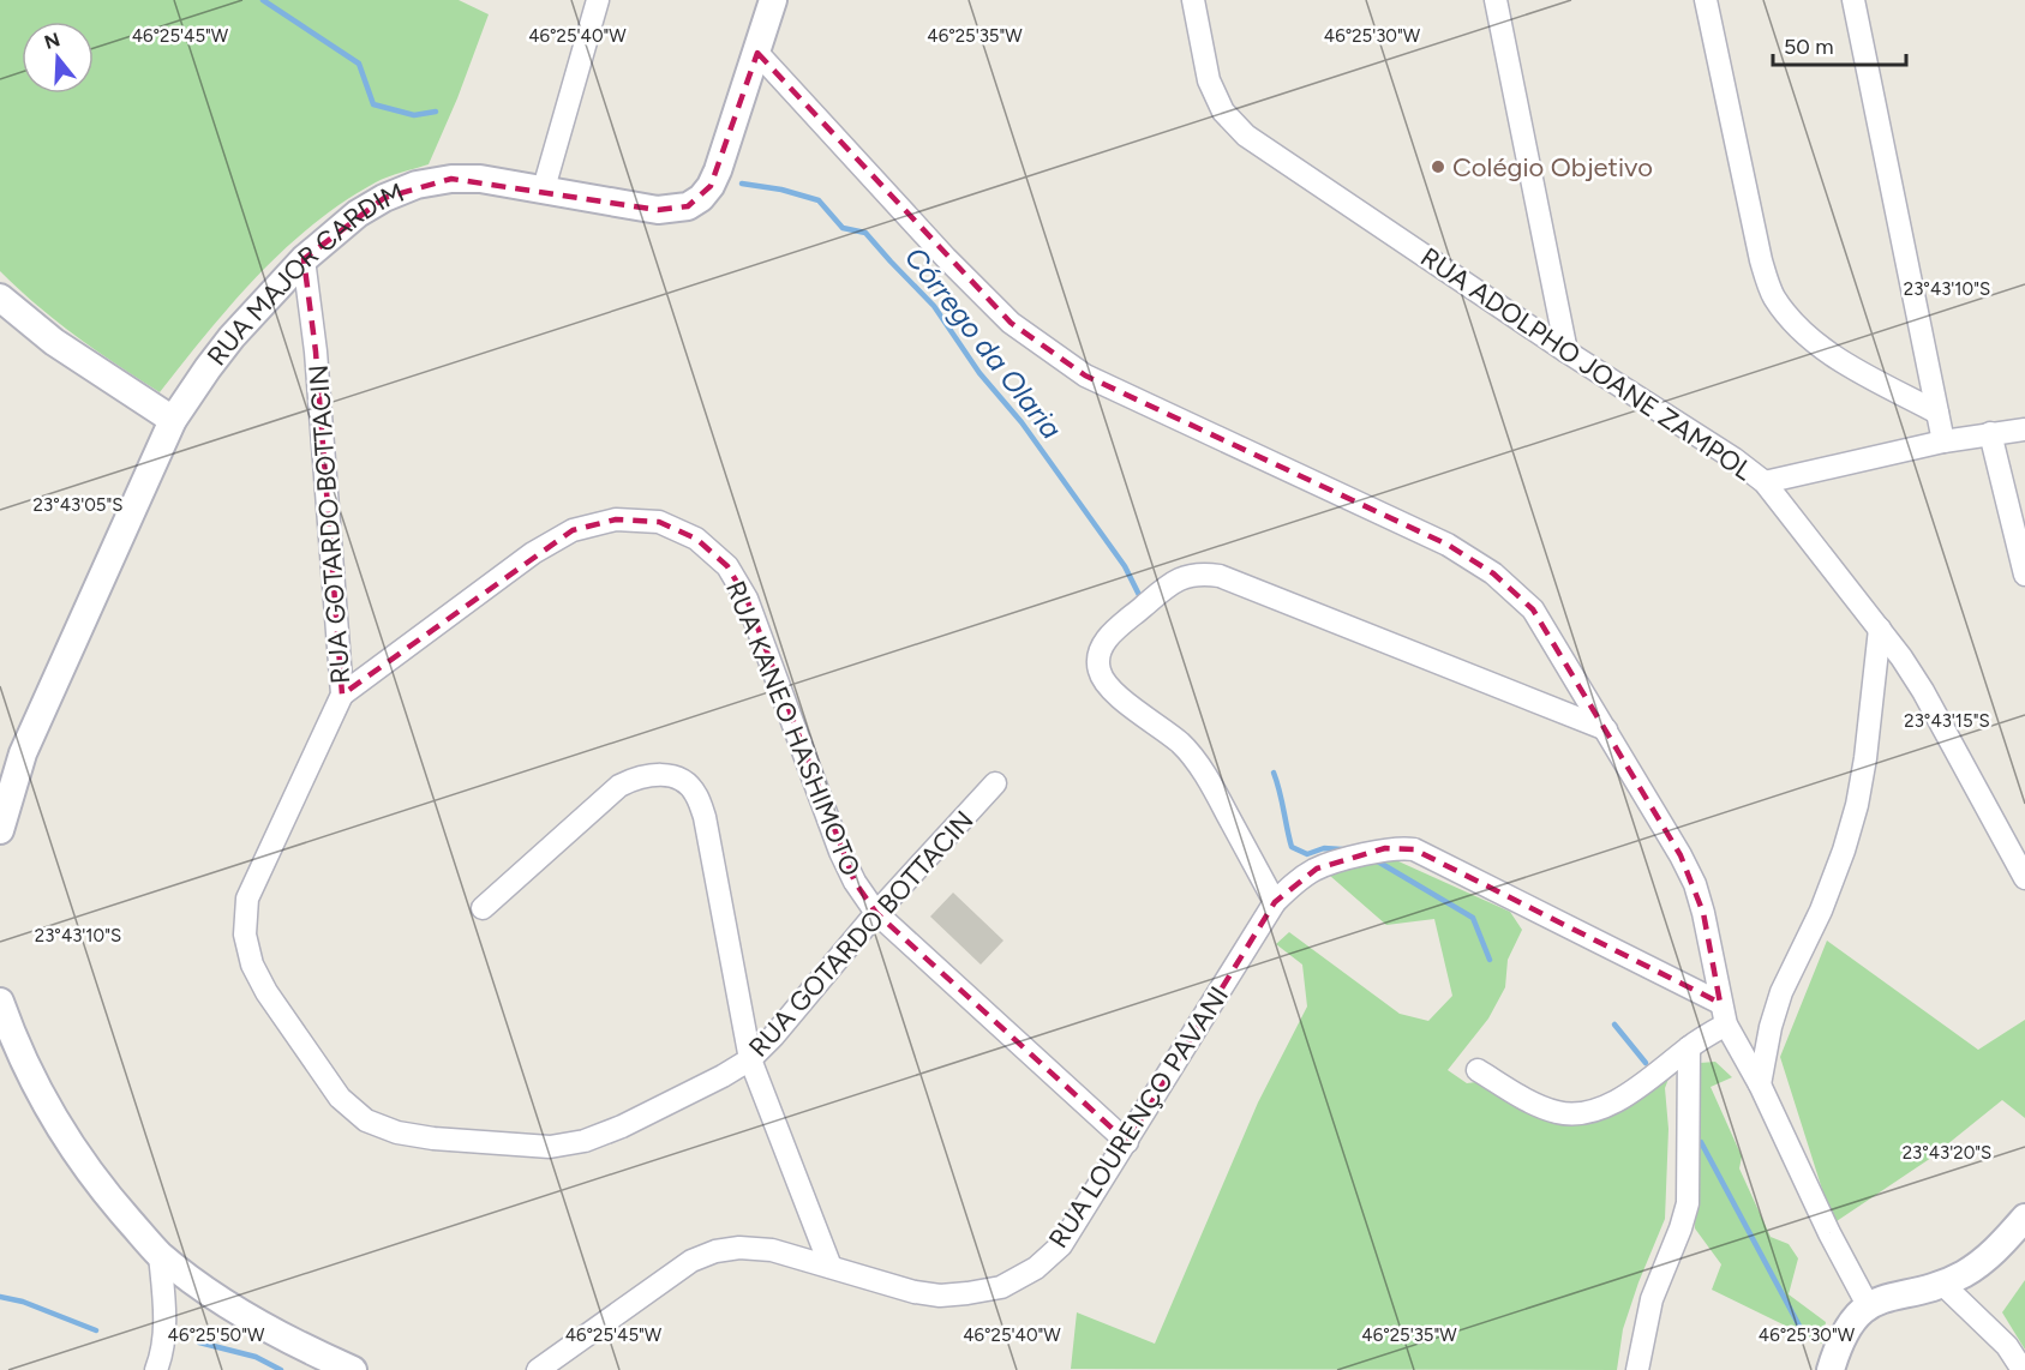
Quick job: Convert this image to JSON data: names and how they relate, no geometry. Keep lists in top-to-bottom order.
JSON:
{
  "streets": {
    "street": [
      "RUA MAJOR CARDIM",
      "RUA ADOLPHO JOANE ZAMPOL",
      "RUA GOTARDO BOTTACIN",
      "RUA KANEO HASHIMOTO",
      "RUA LOURENÇO PAVANI"
    ]
  },
  "crossings": [
    ["RUA MAJOR CARDIM", "RUA GOTARDO BOTTACIN"],
    ["RUA GOTARDO BOTTACIN", "RUA KANEO HASHIMOTO"],
    ["RUA KANEO HASHIMOTO", "RUA LOURENÇO PAVANI"]
  ],
  "water": ["Córrego da Olaria"],
  "places": ["Colégio Objetivo"],
  "scale_bar": "50 m",
  "north": "top",
  "coordinates": [
    "46°25'45\"W",
    "46°25'40\"W",
    "46°25'35\"W",
    "46°25'30\"W",
    "23°43'10\"S",
    "23°43'05\"S",
    "23°43'15\"S",
    "23°43'20\"S",
    "46°25'50\"W"
  ]
}
